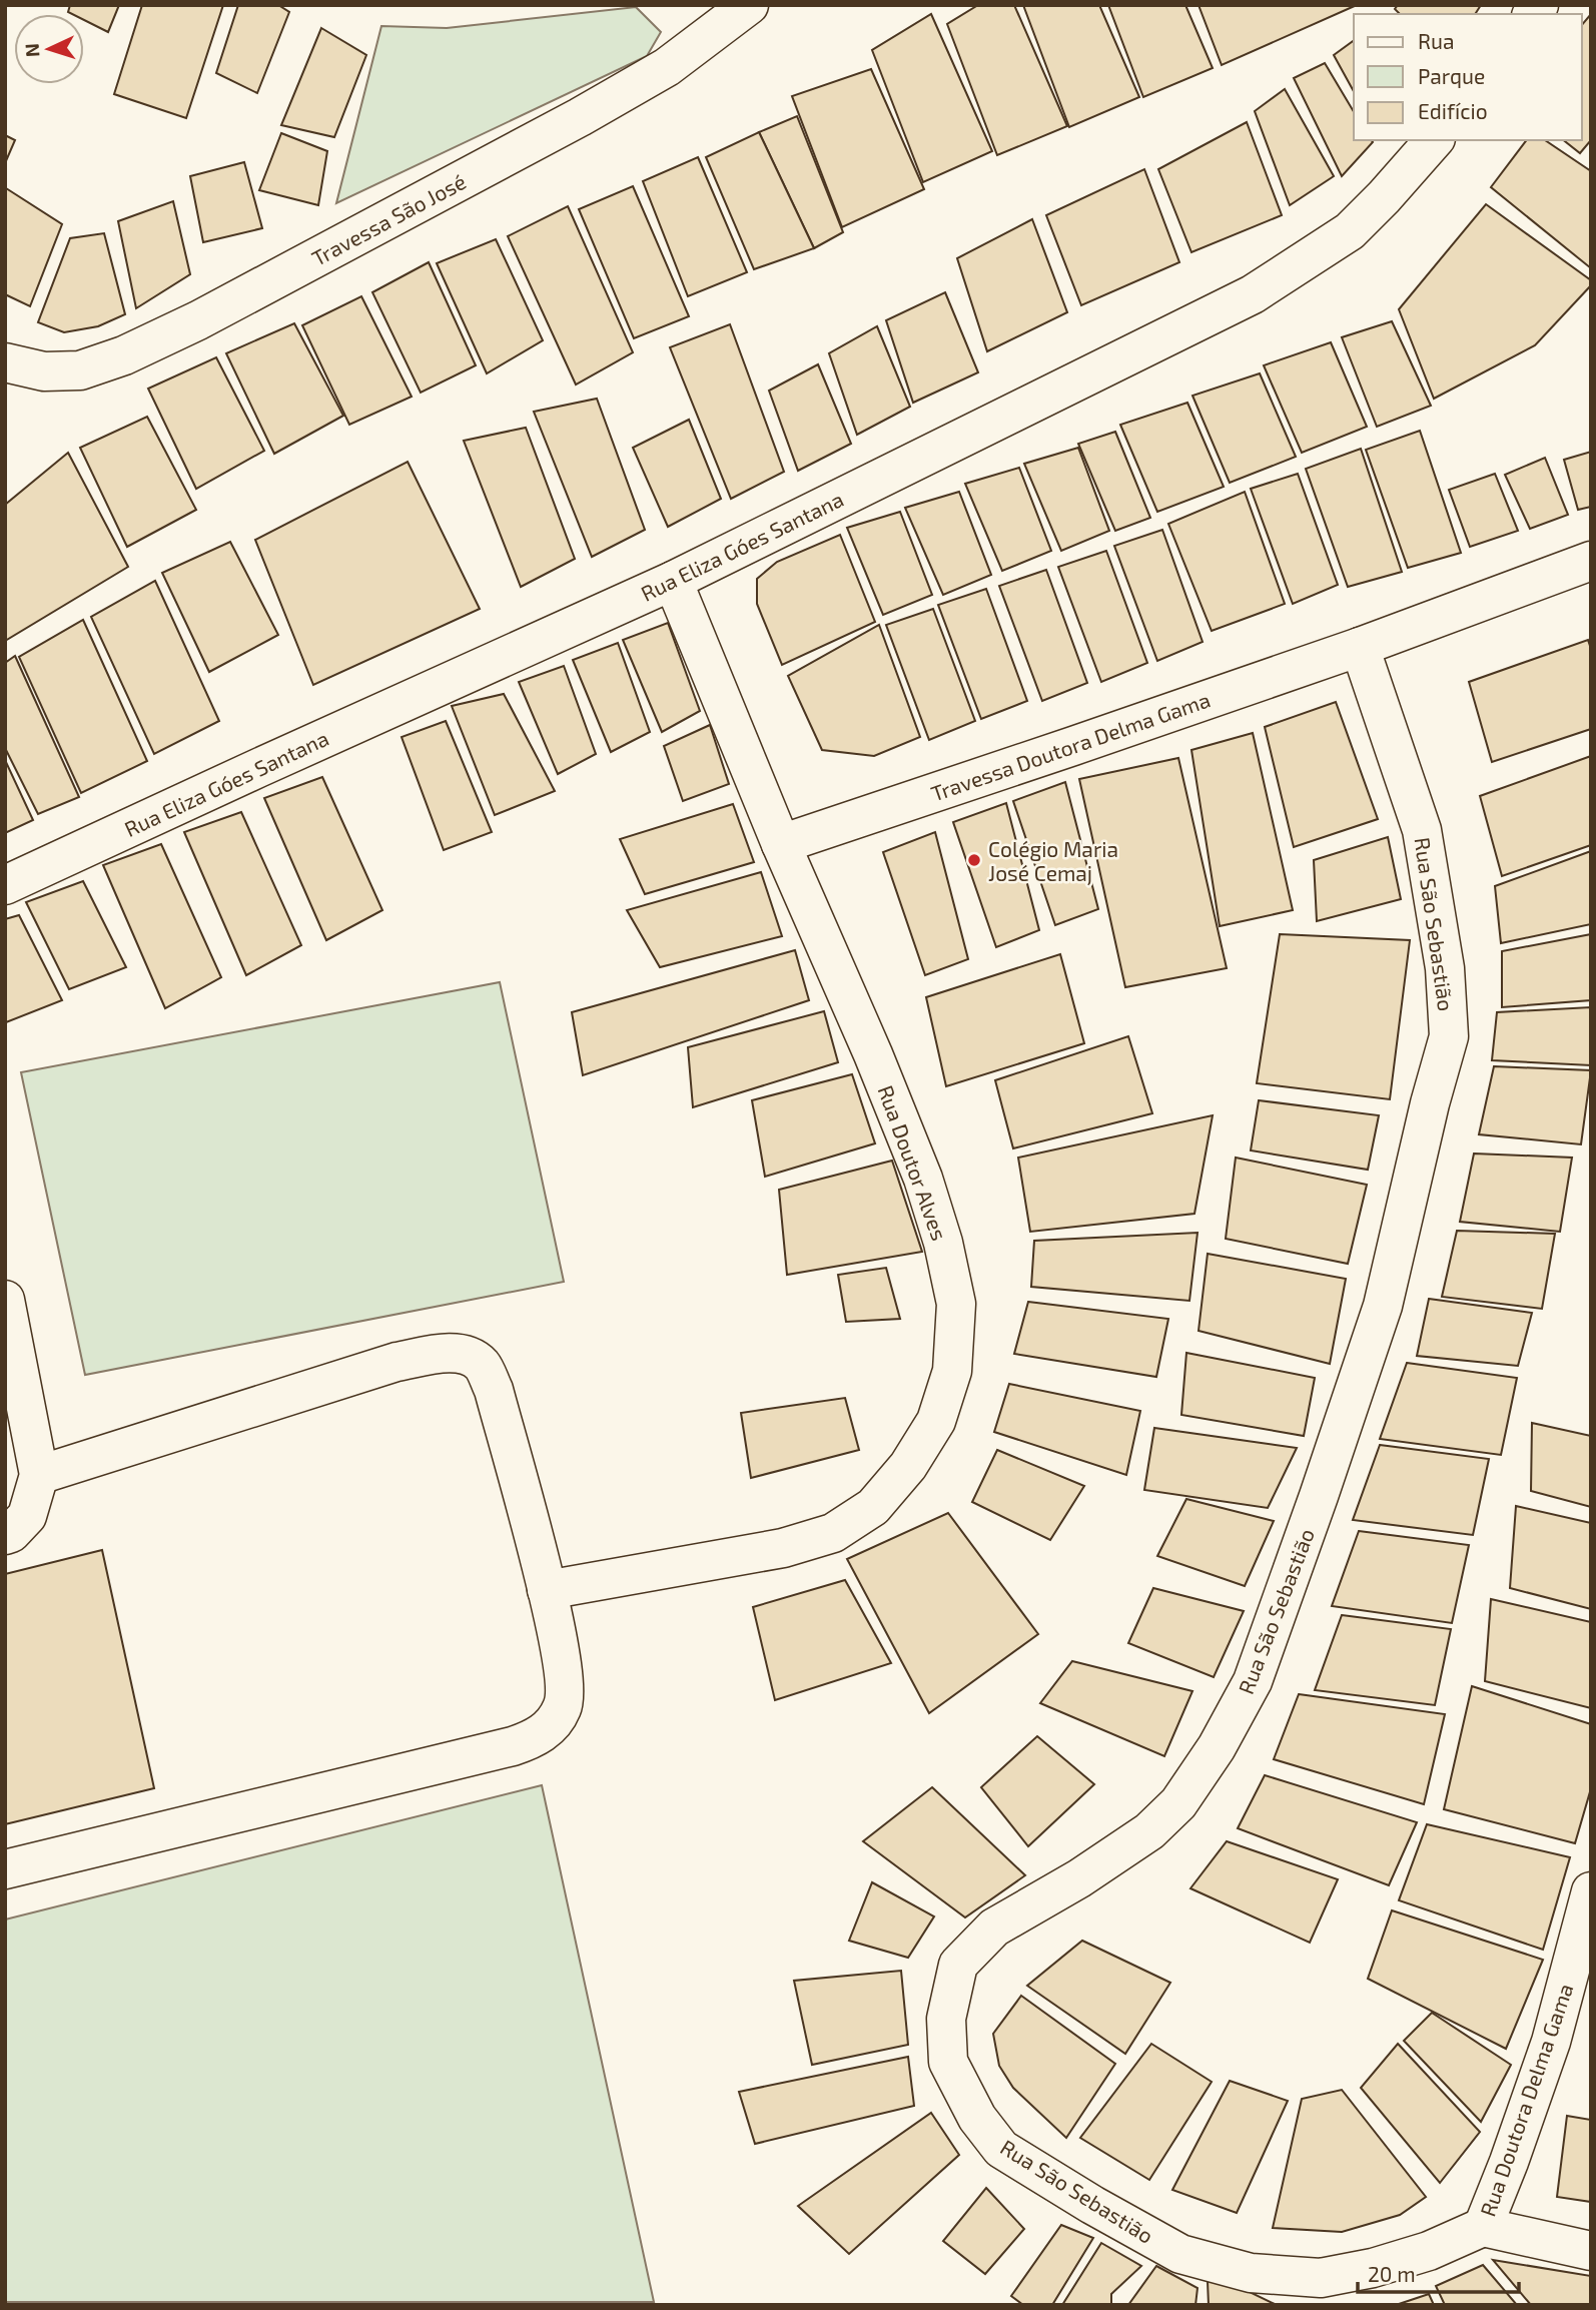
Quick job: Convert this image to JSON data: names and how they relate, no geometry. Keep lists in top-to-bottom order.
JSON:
{
  "streets": {
    "street": [
      "Travessa São José",
      "Rua Eliza Góes Santana",
      "Travessa Doutora Delma Gama",
      "Rua São Sebastião",
      "Rua Doutor Alves",
      "Rua Doutora Delma Gama"
    ]
  },
  "crossings": [
    ["Rua Eliza Góes Santana", "Rua Doutor Alves"],
    ["Travessa Doutora Delma Gama", "Rua São Sebastião"],
    ["Travessa Doutora Delma Gama", "Rua Doutor Alves"],
    ["Rua São Sebastião", "Rua Doutora Delma Gama"]
  ],
  "places": ["Colégio Maria José Cemaj"],
  "legend": ["Rua", "Parque", "Edifício"],
  "scale_bar": "20 m",
  "north": "left"
}
